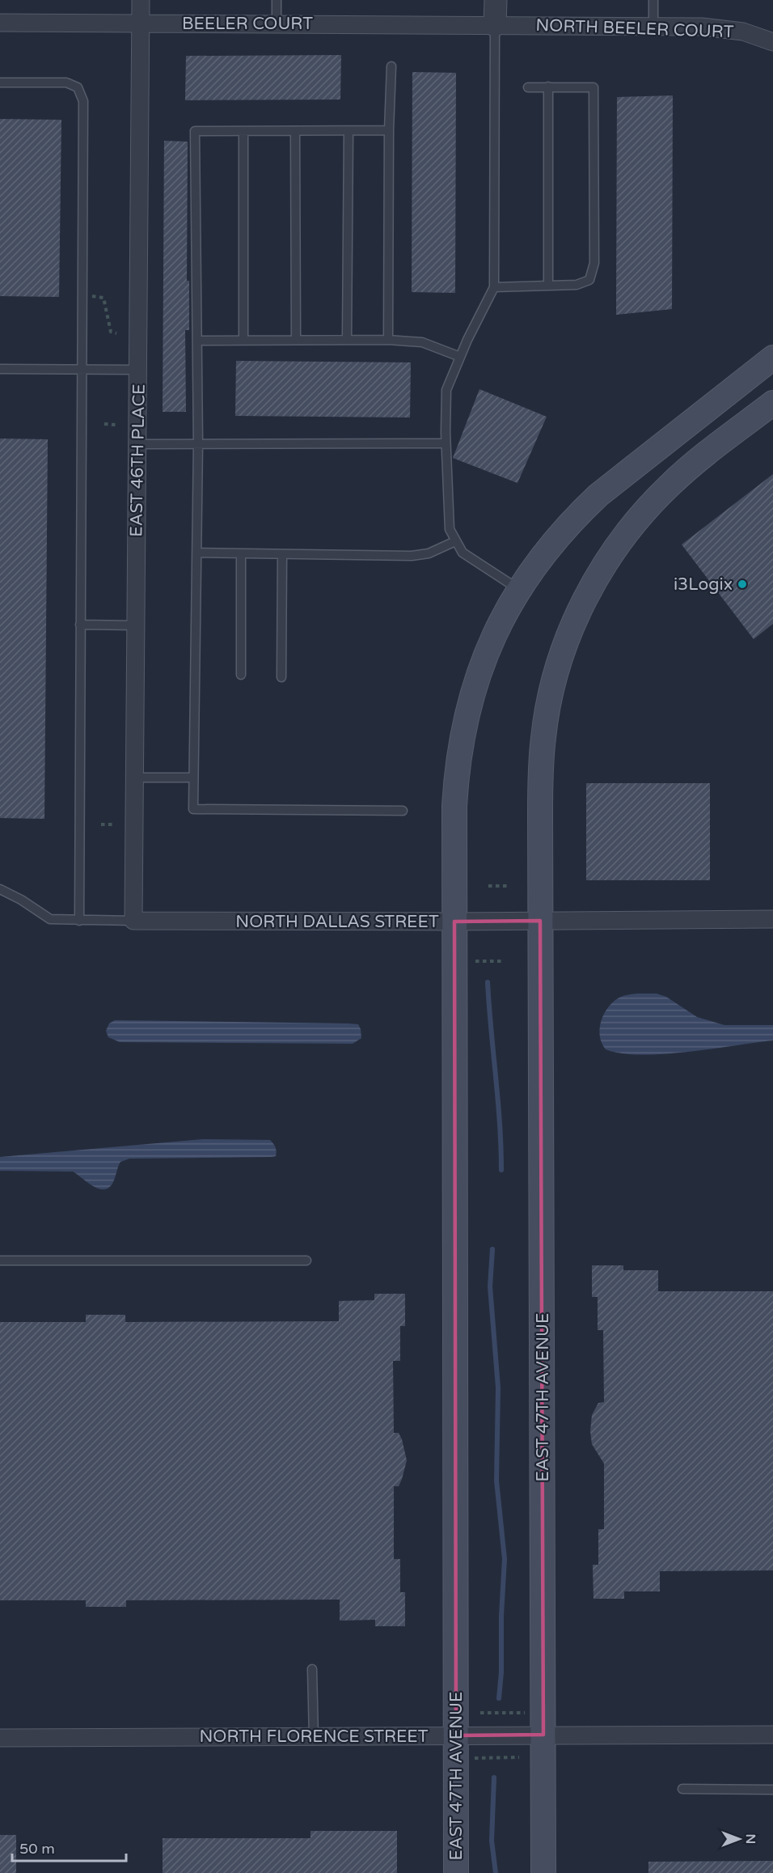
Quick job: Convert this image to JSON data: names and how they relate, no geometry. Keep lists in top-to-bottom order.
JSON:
{
  "streets": {
    "main road": ["EAST 47TH AVENUE"],
    "street": [
      "BEELER COURT",
      "NORTH BEELER COURT",
      "EAST 46TH PLACE",
      "NORTH DALLAS STREET",
      "NORTH FLORENCE STREET"
    ]
  },
  "crossings": [
    ["BEELER COURT", "NORTH BEELER COURT"],
    ["BEELER COURT", "EAST 46TH PLACE"],
    ["EAST 46TH PLACE", "NORTH DALLAS STREET"],
    ["NORTH DALLAS STREET", "EAST 47TH AVENUE"],
    ["EAST 47TH AVENUE", "NORTH FLORENCE STREET"]
  ],
  "places": ["i3Logix"],
  "scale_bar": "50 m",
  "north": "right"
}
